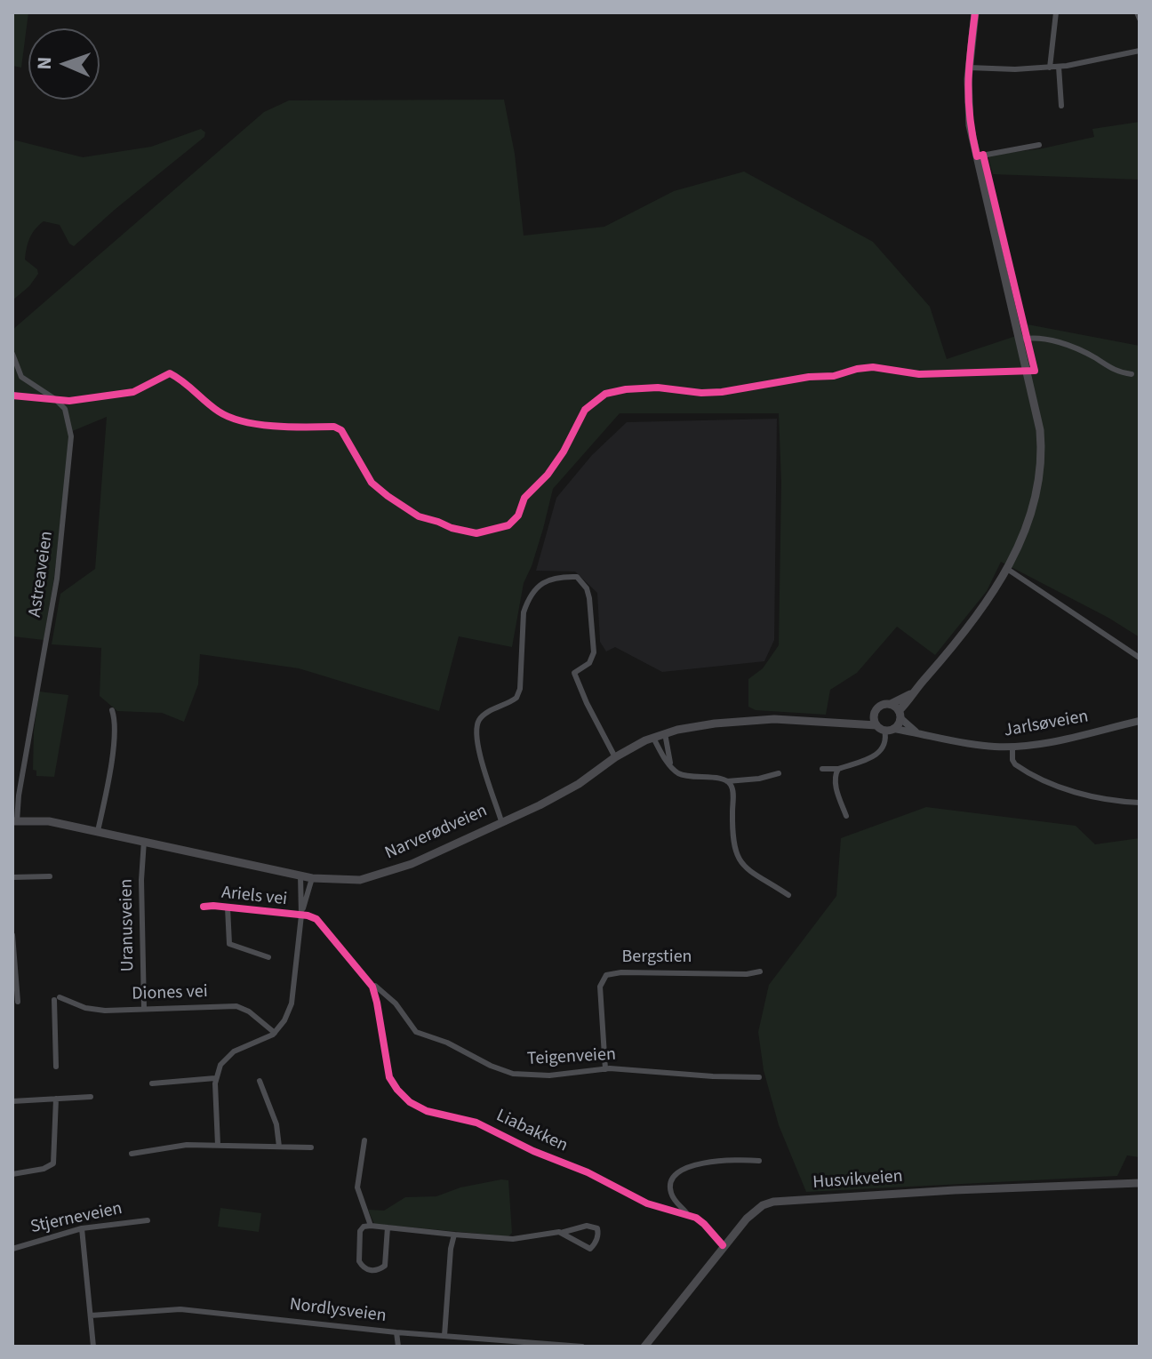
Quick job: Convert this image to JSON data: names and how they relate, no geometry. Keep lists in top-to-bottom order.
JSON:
{
  "streets": {
    "main road": ["Narverødveien", "Husvikveien"],
    "street": [
      "Astreaveien",
      "Jarlsøveien",
      "Ariels vei",
      "Uranusveien",
      "Bergstien",
      "Diones vei",
      "Teigenveien",
      "Liabakken",
      "Stjerneveien",
      "Nordlysveien"
    ]
  },
  "crossings": [
    ["Astreaveien", "Narverødveien"],
    ["Jarlsøveien", "Narverødveien"],
    ["Narverødveien", "Uranusveien"],
    ["Ariels vei", "Liabakken"],
    ["Uranusveien", "Diones vei"],
    ["Bergstien", "Teigenveien"],
    ["Teigenveien", "Liabakken"],
    ["Liabakken", "Husvikveien"]
  ],
  "north": "left"
}
